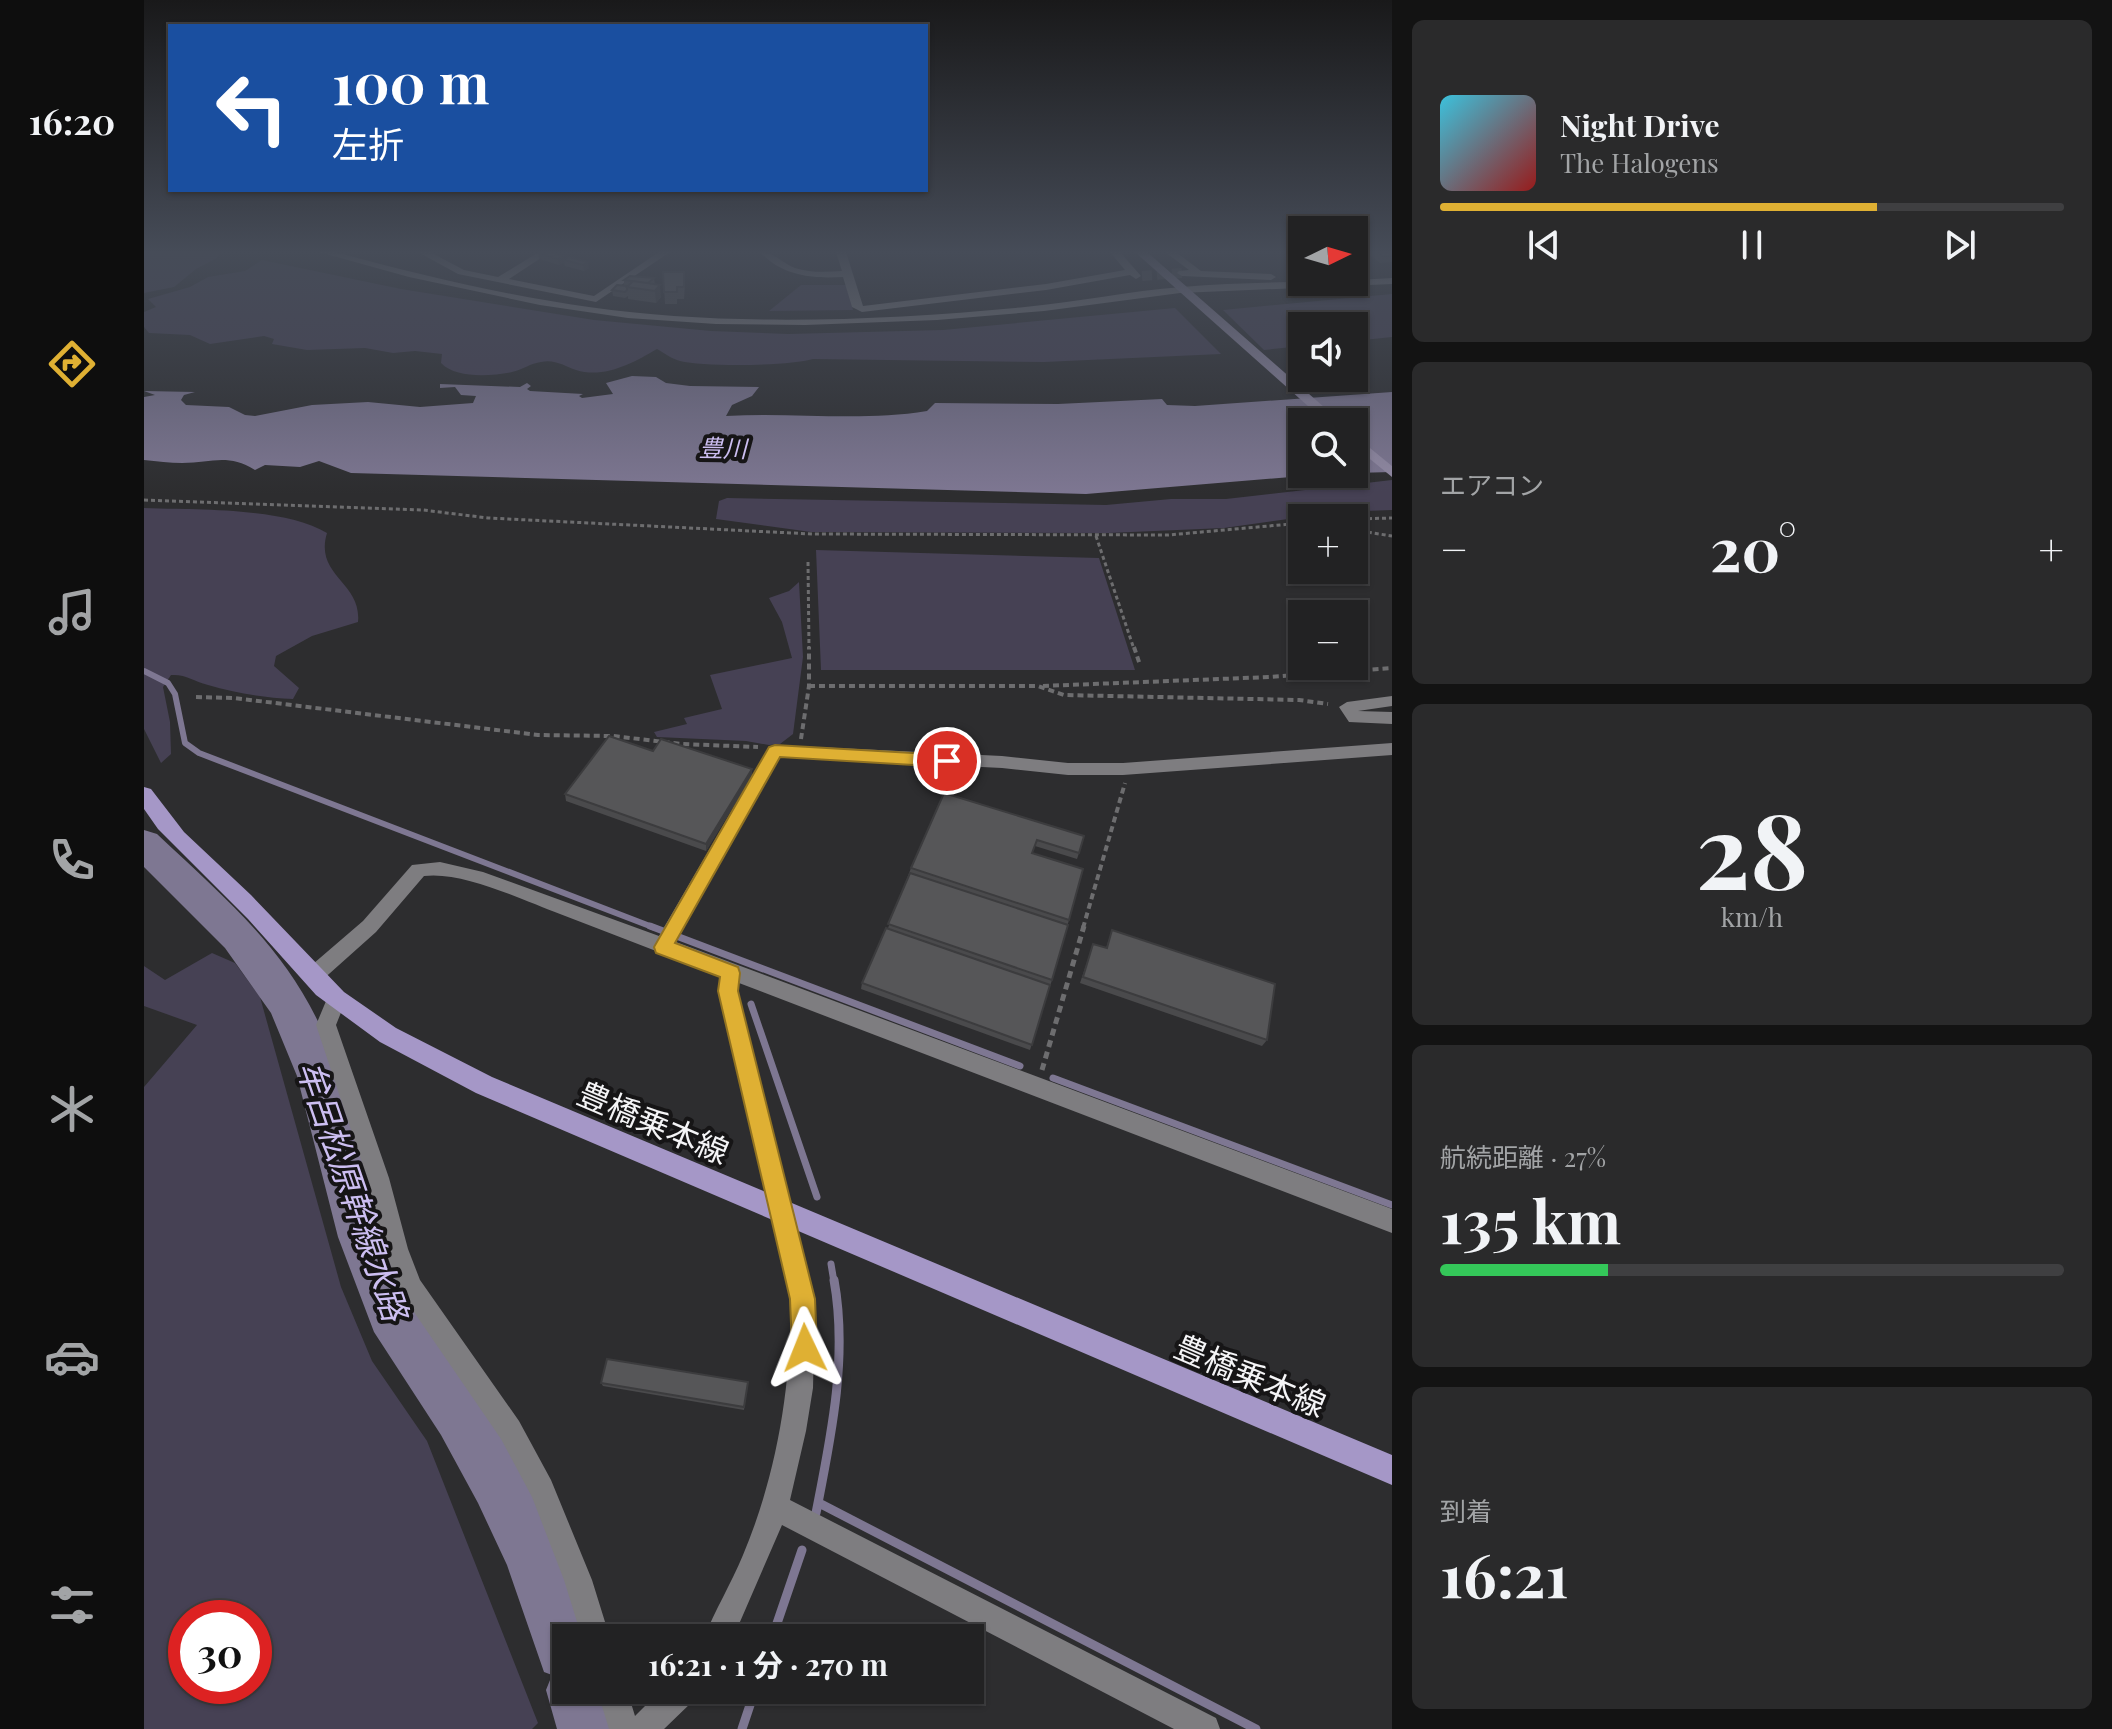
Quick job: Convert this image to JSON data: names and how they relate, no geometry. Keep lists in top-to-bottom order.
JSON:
{
  "streets": {
    "main road": ["豊橋乗本線"]
  },
  "water": ["豊川", "牟呂松原幹線水路"],
  "north": "right",
  "page": {
    "tabs": "16:20",
    "turn": ["100 m", "左折"],
    "song": ["Night Drive", "The Halogens"],
    "map_buttons": ["+", "−"],
    "tile": [
      "エアコン",
      ["28", "km/h"],
      ["航続距離 · 27%", "135 km"],
      ["到着", "16:21"]
    ],
    "heat": ["−", "20°", "+"],
    "limit": "30",
    "trip": "16:21 · 1 分 · 270 m"
  }
}
